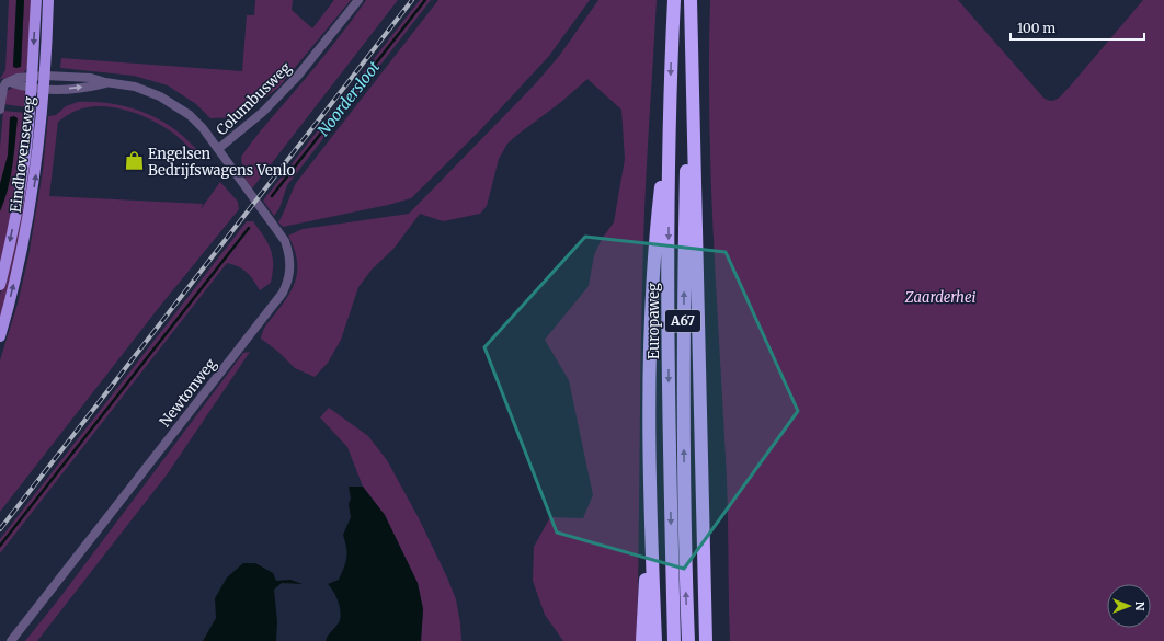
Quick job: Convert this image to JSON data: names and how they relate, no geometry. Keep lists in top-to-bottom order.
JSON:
{
  "streets": {
    "highway": ["Europaweg", "A67"],
    "main road": ["Eindhovenseweg"],
    "street": ["Columbusweg", "Newtonweg"]
  },
  "crossings": [
    ["Columbusweg", "Eindhovenseweg"],
    ["Columbusweg", "Newtonweg"],
    ["Europaweg", "A67"]
  ],
  "water": ["Noordersloot"],
  "parks": ["Zaarderhei"],
  "places": {
    "shop": ["Engelsen Bedrijfswagens Venlo"]
  },
  "scale_bar": "100 m",
  "north": "right"
}
